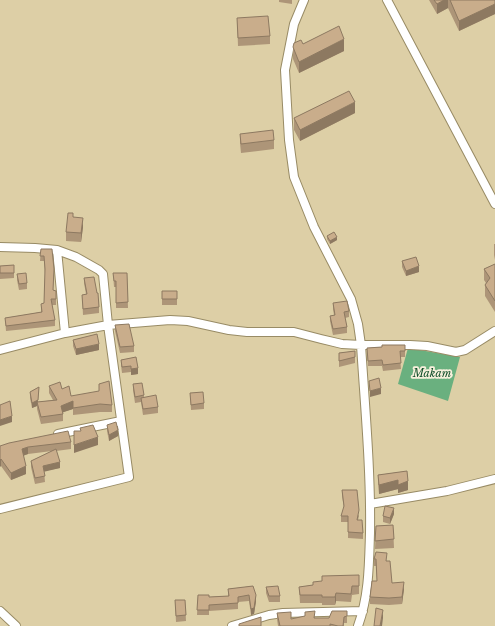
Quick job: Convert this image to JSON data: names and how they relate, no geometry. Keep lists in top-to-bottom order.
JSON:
{
  "parks": ["Makam"]
}
